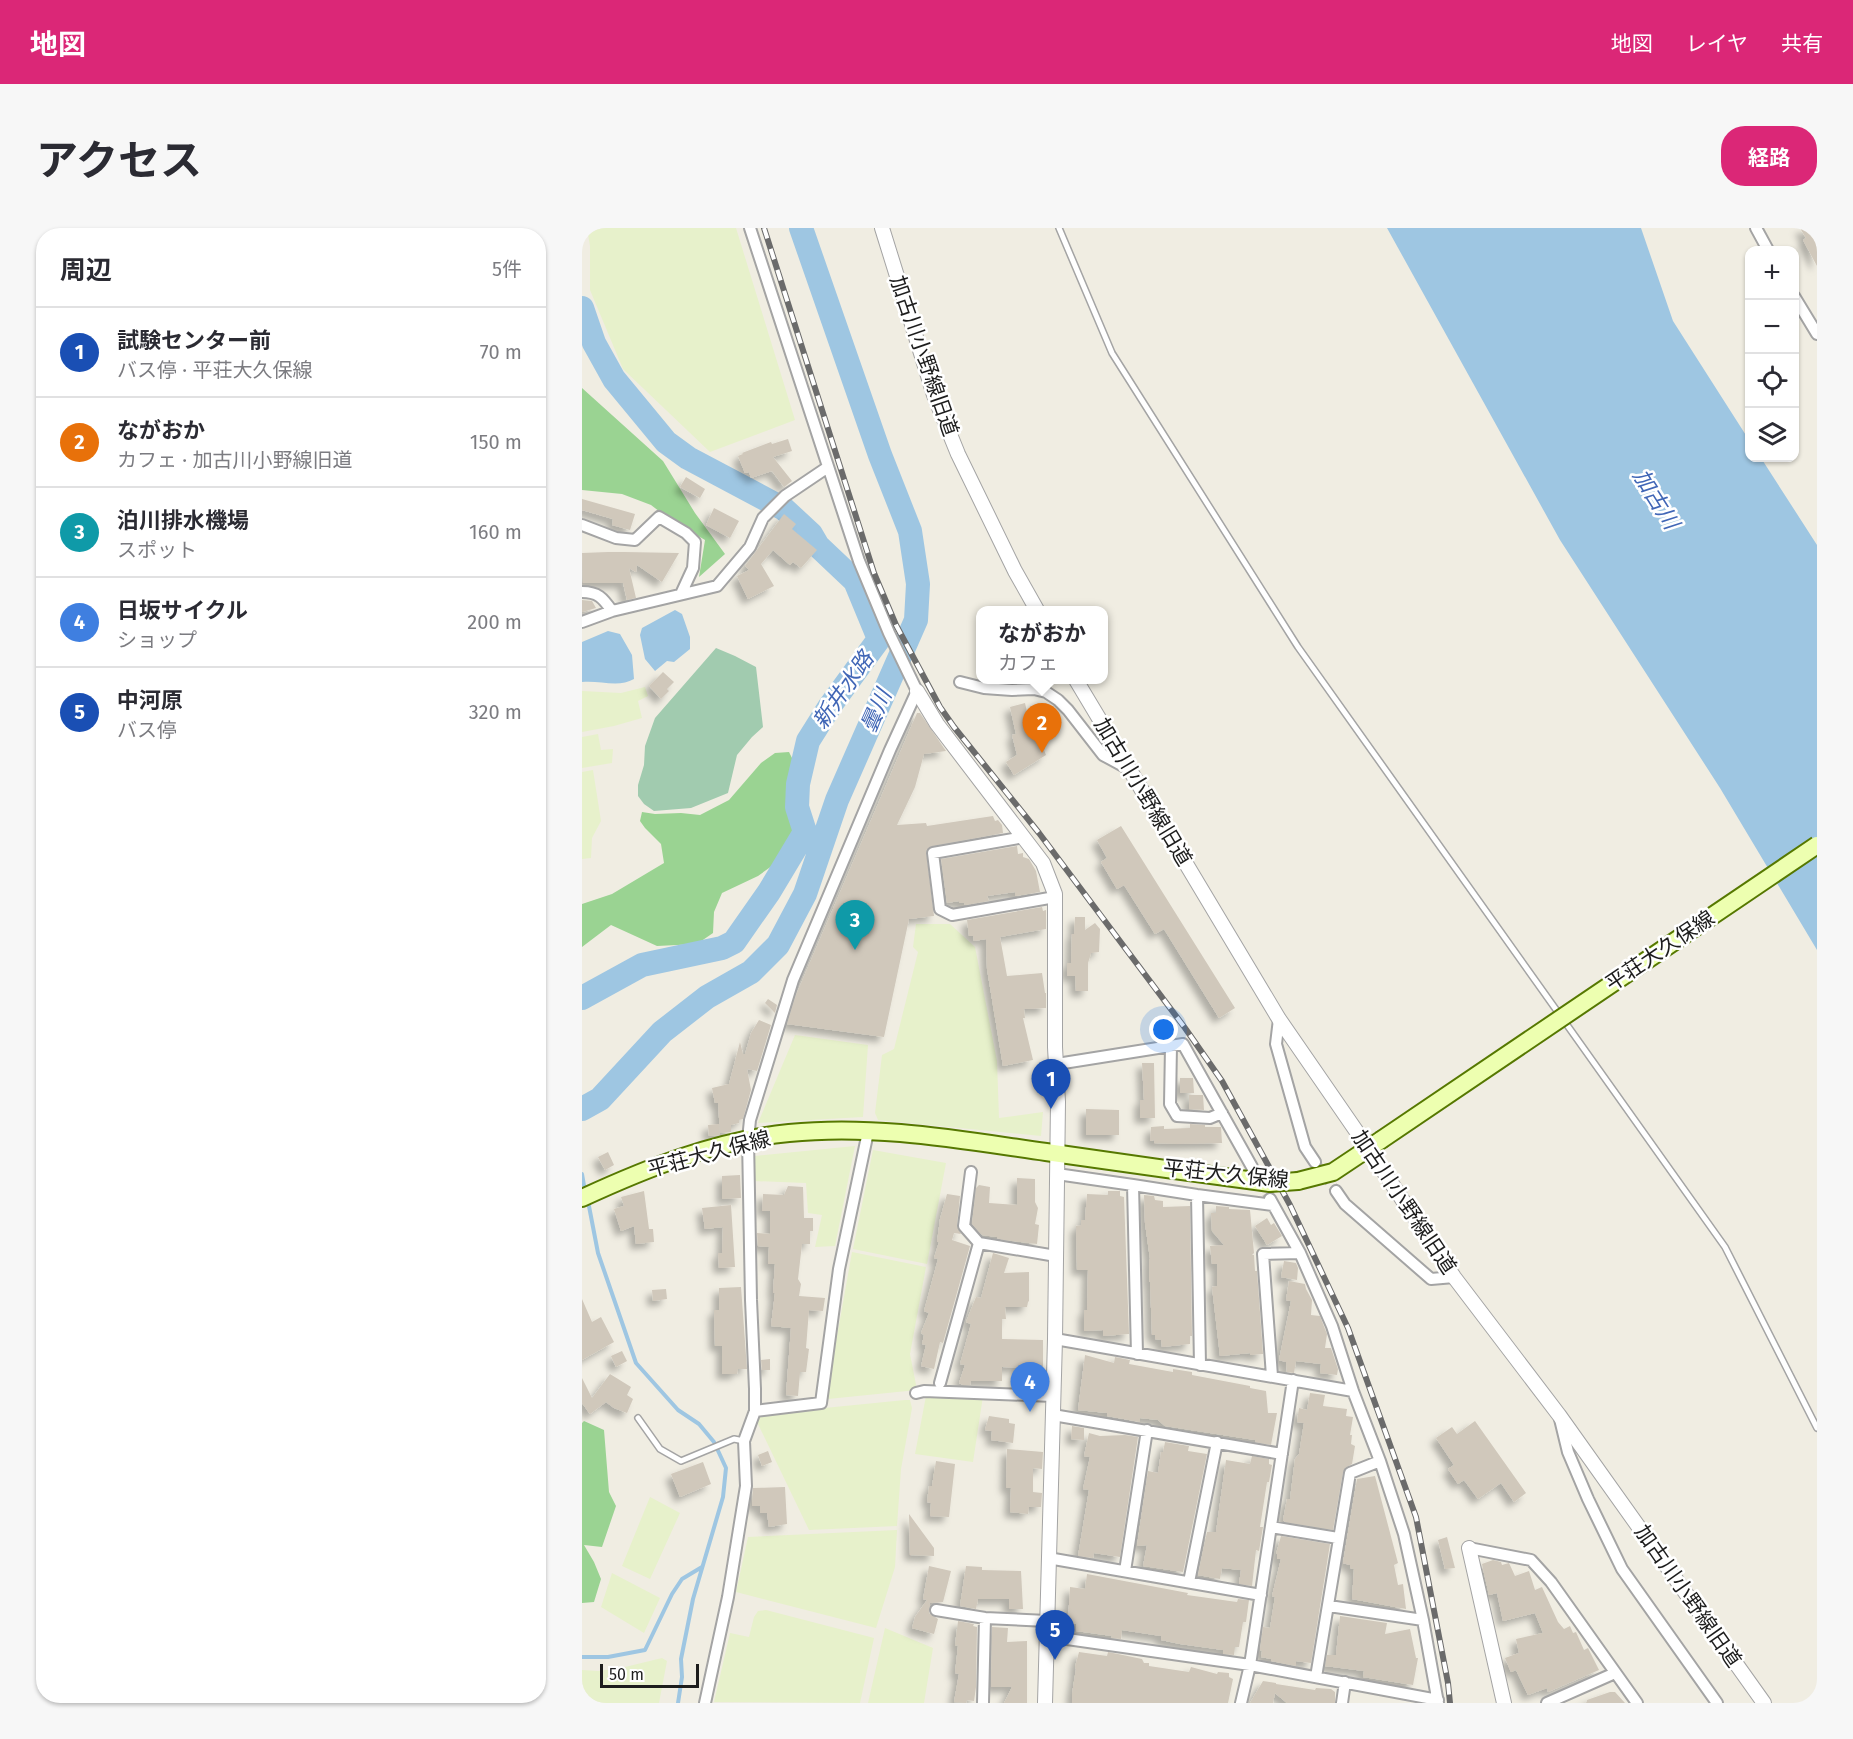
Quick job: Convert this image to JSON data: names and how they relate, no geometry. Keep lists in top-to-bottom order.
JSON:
{
  "streets": {
    "main road": ["平荘大久保線"],
    "street": ["加古川小野線旧道"]
  },
  "crossings": [
    ["加古川小野線旧道", "平荘大久保線"]
  ],
  "water": ["加古川", "新井水路", "曇川"],
  "scale_bar": "50 m",
  "page": {
    "header": "地図",
    "nav": ["地図", "レイヤ", "共有"],
    "title": "アクセス",
    "buttons": "経路",
    "heading": ["周辺", "5件"],
    "map_buttons": ["+", "−"],
    "list": [
      {
        "mark": "1",
        "name": "試験センター前",
        "note": "バス停 · 平荘大久保線",
        "value": "70 m"
      },
      {
        "mark": "2",
        "name": "ながおか",
        "note": "カフェ · 加古川小野線旧道",
        "value": "150 m"
      },
      {
        "mark": "3",
        "name": "泊川排水機場",
        "note": "スポット",
        "value": "160 m"
      },
      {
        "mark": "4",
        "name": "日坂サイクル",
        "note": "ショップ",
        "value": "200 m"
      },
      {
        "mark": "5",
        "name": "中河原",
        "note": "バス停",
        "value": "320 m"
      }
    ],
    "popup": ["ながおか", "カフェ"],
    "pins": [
      "2",
      "3",
      "1",
      "4",
      "5"
    ],
    "scale": "50 m"
  }
}
